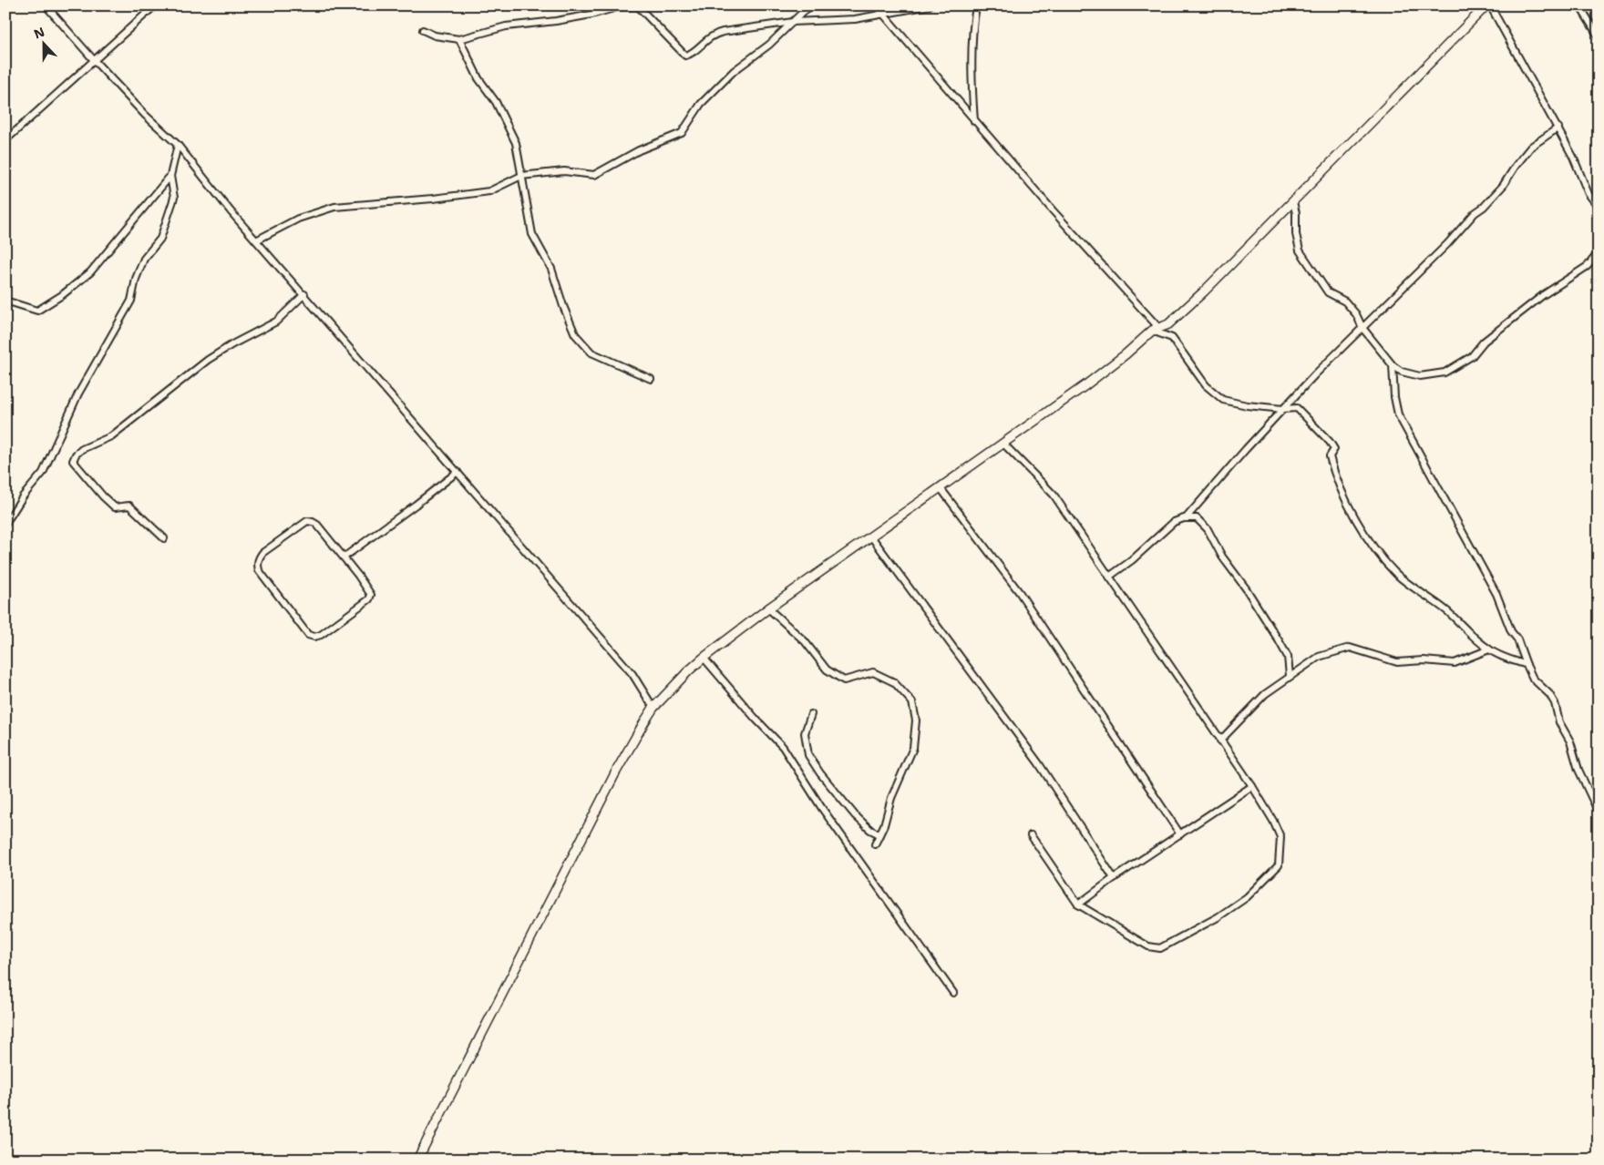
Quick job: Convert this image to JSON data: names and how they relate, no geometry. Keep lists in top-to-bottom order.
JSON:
{
  "north": "top"
}
